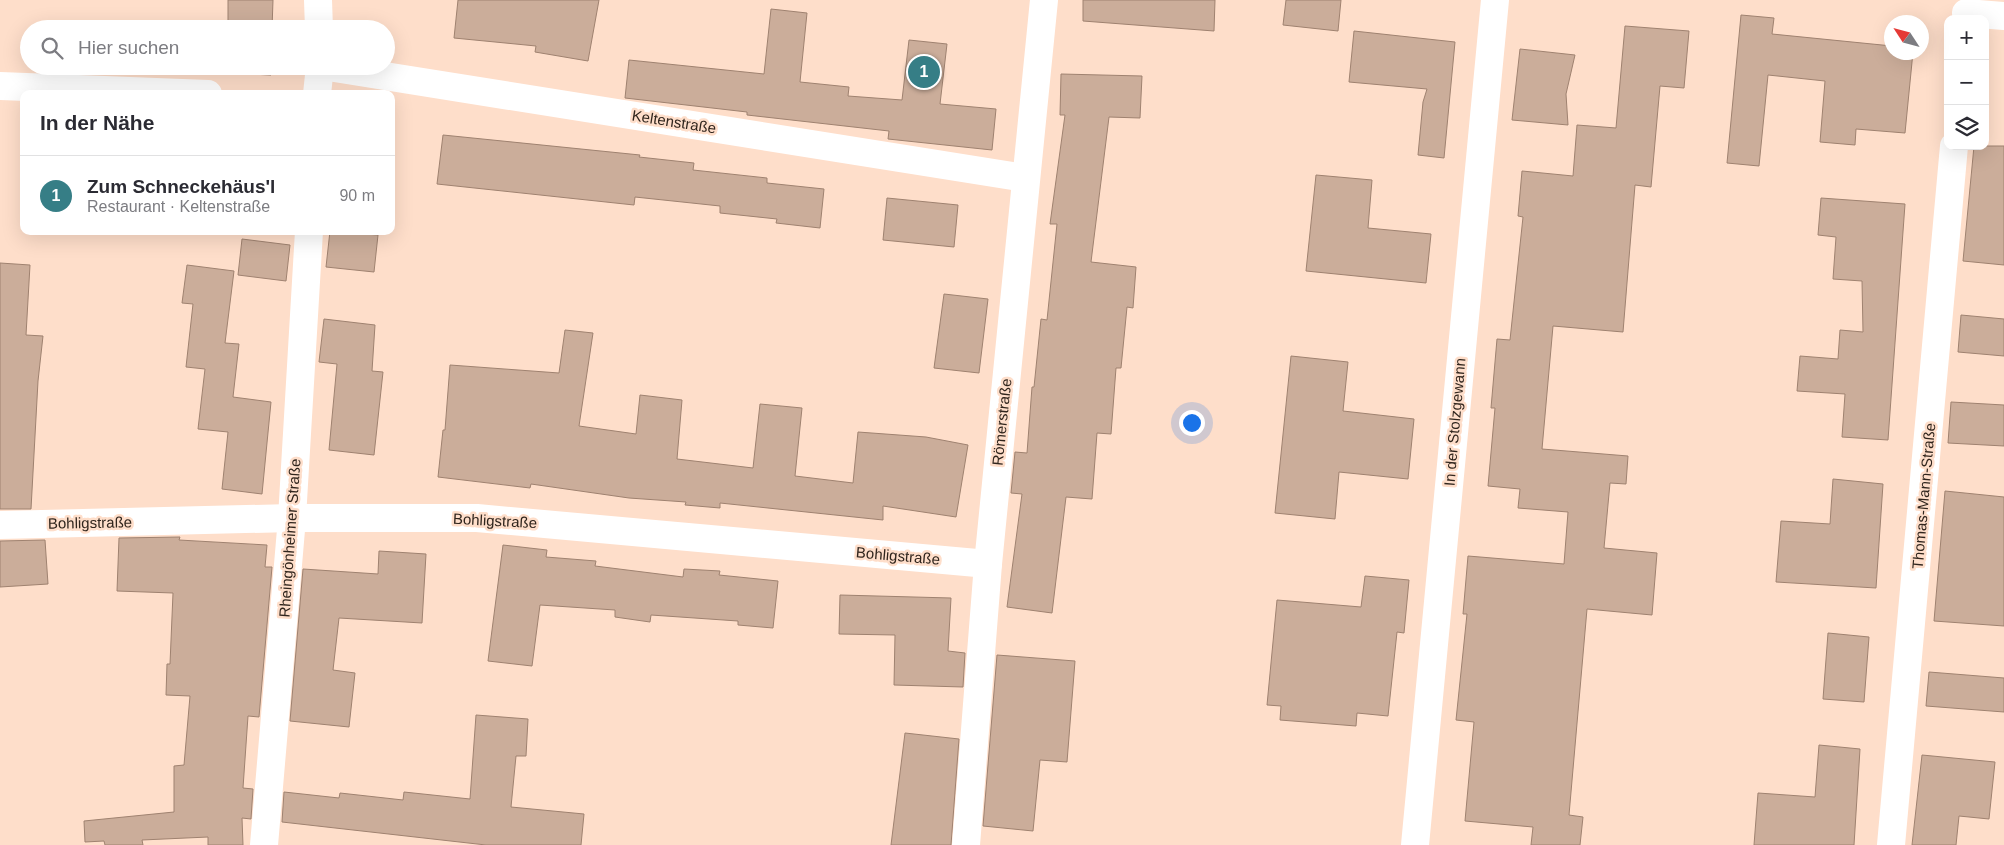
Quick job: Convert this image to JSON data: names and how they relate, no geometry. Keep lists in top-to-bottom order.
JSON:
{
  "streets": {
    "street": [
      "Keltenstraße",
      "Römerstraße",
      "In der Stolzgewann",
      "Thomas-Mann-Straße",
      "Bohligstraße",
      "Rheingönheimer Straße"
    ]
  },
  "crossings": [
    ["Keltenstraße", "Römerstraße"],
    ["Römerstraße", "Bohligstraße"],
    ["Bohligstraße", "Rheingönheimer Straße"]
  ],
  "north": "top left",
  "page": {
    "map_buttons": ["+", "−"],
    "search": "Hier suchen",
    "pins": "1",
    "heading": "In der Nähe",
    "list": [
      {
        "mark": "1",
        "name": "Zum Schneckehäus'l",
        "note": "Restaurant · Keltenstraße",
        "value": "90 m"
      }
    ]
  }
}
